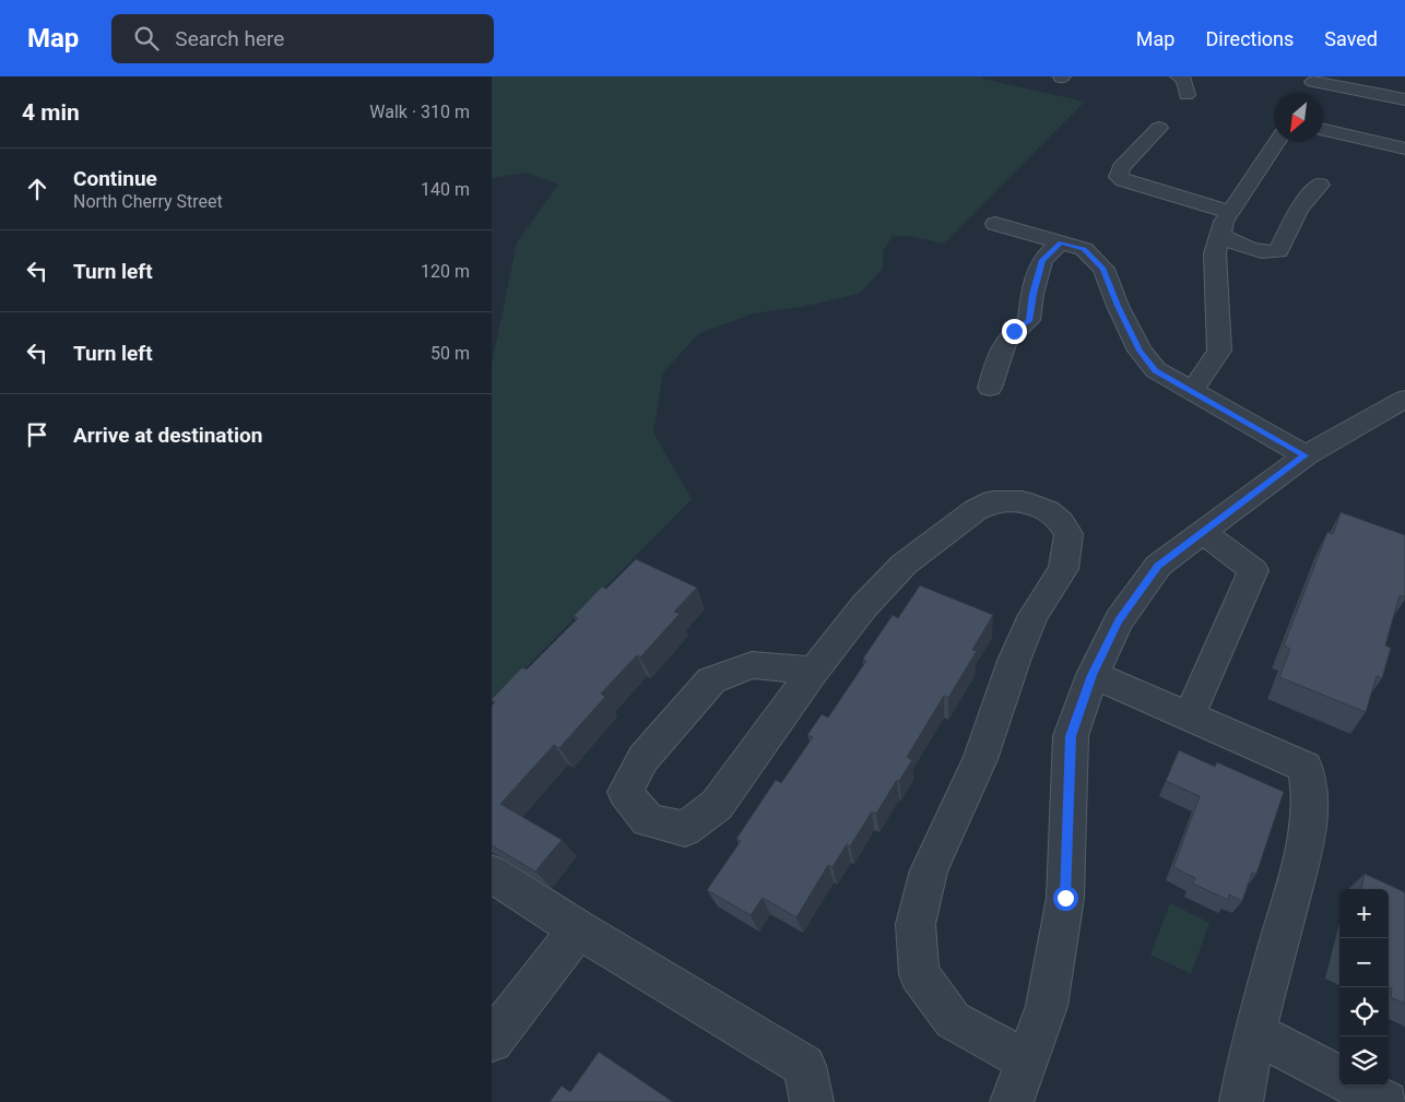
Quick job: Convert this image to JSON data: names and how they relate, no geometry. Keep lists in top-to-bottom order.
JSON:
{
  "north": "bottom left",
  "page": {
    "header": "Map",
    "search": "Search here",
    "nav": ["Map", "Directions", "Saved"],
    "heading": ["4 min", "Walk · 310 m"],
    "list": [
      ["Continue", "North Cherry Street", "140 m"],
      ["Turn left", "120 m"],
      ["Turn left", "50 m"],
      "Arrive at destination"
    ],
    "map_buttons": ["+", "−"]
  }
}
